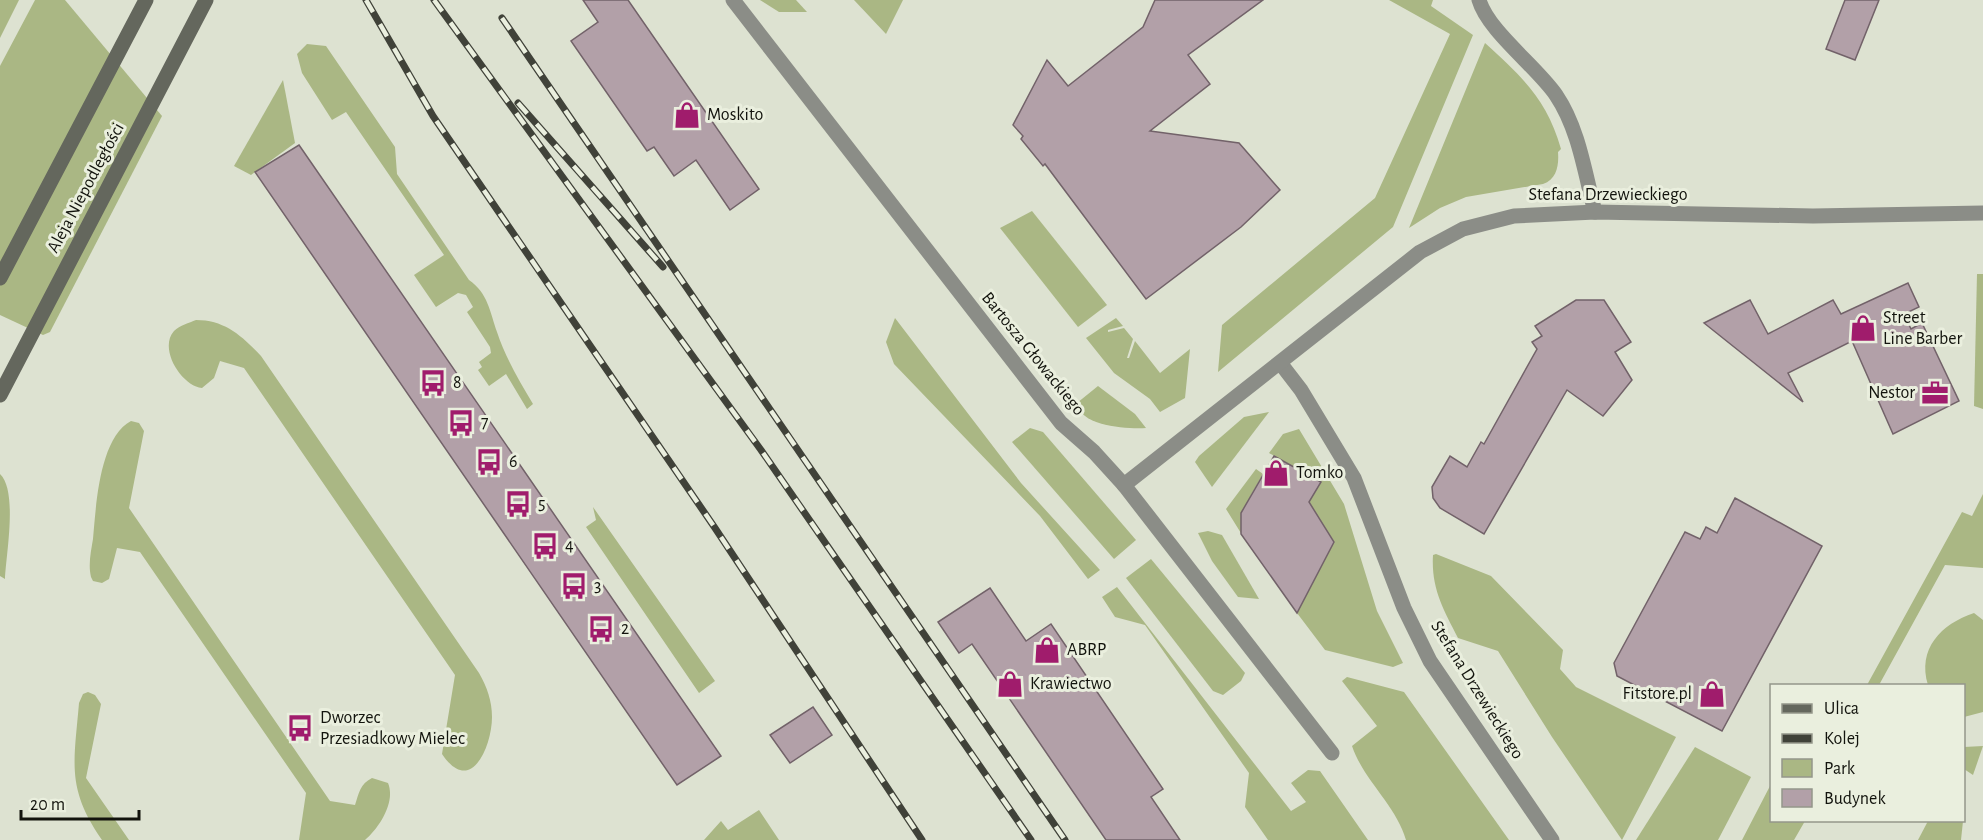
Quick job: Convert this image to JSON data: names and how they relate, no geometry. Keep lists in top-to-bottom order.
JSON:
{
  "streets": {
    "street": ["Aleja Niepodległości", "Stefana Drzewieckiego", "Bartosza Głowackiego"]
  },
  "crossings": [
    ["Stefana Drzewieckiego", "Bartosza Głowackiego"]
  ],
  "places": {
    "shop": [
      "Moskito",
      "Street Line Barber",
      "Tomko",
      "ABRP",
      "Krawiectwo",
      "Fitstore.pl"
    ],
    "bus stop": [
      "8",
      "7",
      "6",
      "5",
      "4",
      "3",
      "2",
      "Dworzec Przesiadkowy Mielec"
    ],
    "office": ["Nestor"]
  },
  "legend": [
    "Ulica",
    "Kolej",
    "Park",
    "Budynek"
  ],
  "scale_bar": "20 m"
}
